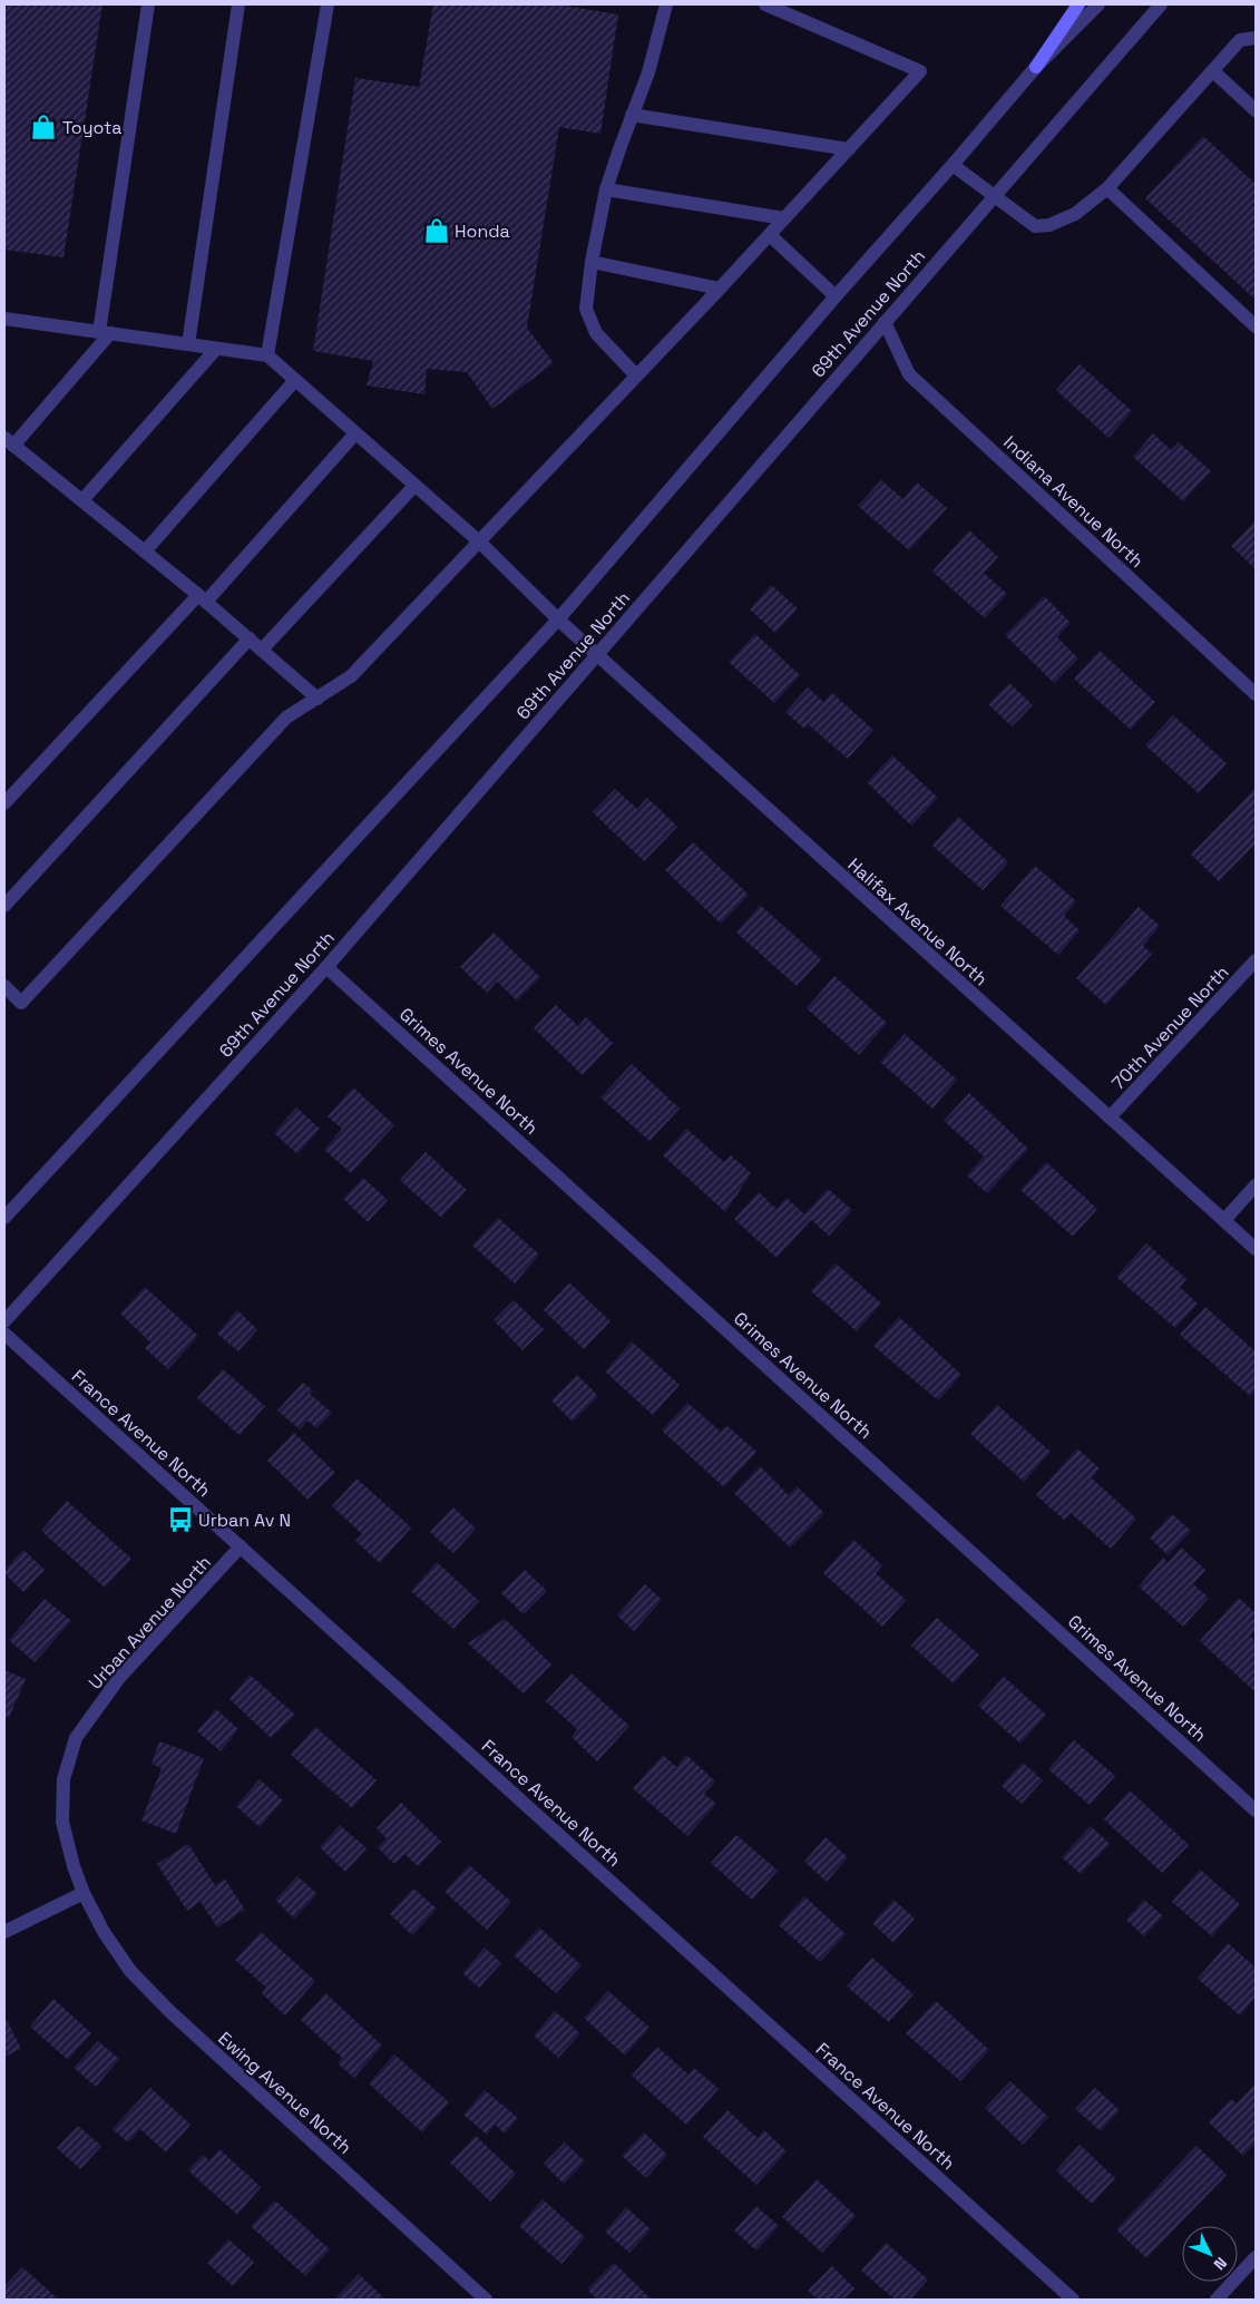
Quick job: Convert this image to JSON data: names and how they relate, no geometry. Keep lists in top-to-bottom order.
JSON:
{
  "streets": {
    "street": [
      "69th Avenue North",
      "Indiana Avenue North",
      "Halifax Avenue North",
      "70th Avenue North",
      "Grimes Avenue North",
      "France Avenue North",
      "Urban Avenue North",
      "Ewing Avenue North"
    ]
  },
  "crossings": [
    ["69th Avenue North", "Indiana Avenue North"],
    ["69th Avenue North", "Halifax Avenue North"],
    ["69th Avenue North", "Grimes Avenue North"],
    ["Halifax Avenue North", "70th Avenue North"],
    ["France Avenue North", "Urban Avenue North"],
    ["Urban Avenue North", "Ewing Avenue North"]
  ],
  "places": {
    "shop": ["Toyota", "Honda"],
    "bus stop": ["Urban Av N"]
  },
  "north": "bottom right"
}
